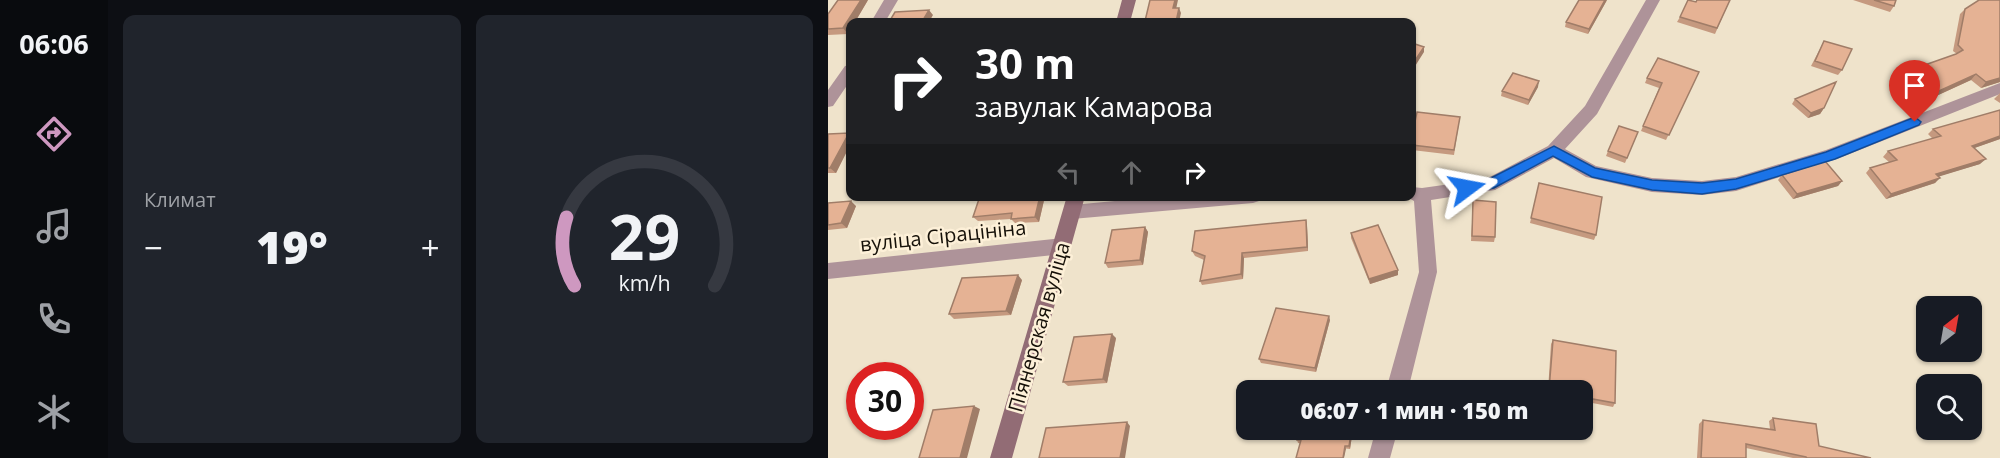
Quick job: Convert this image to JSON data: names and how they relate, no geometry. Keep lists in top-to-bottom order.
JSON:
{
  "streets": {
    "street": ["вуліца Сірацініна", "Піянерская вуліца"]
  },
  "crossings": [
    ["вуліца Сірацініна", "Піянерская вуліца"]
  ],
  "north": "top right",
  "page": {
    "tabs": "06:06",
    "tile": "Климат",
    "turn": ["30 m", "завулак Камарова"],
    "heat": ["−", "19°", "+"],
    "limit": "30",
    "trip": "06:07 · 1 мин · 150 m",
    "gauge": ["29", "km/h"]
  }
}
